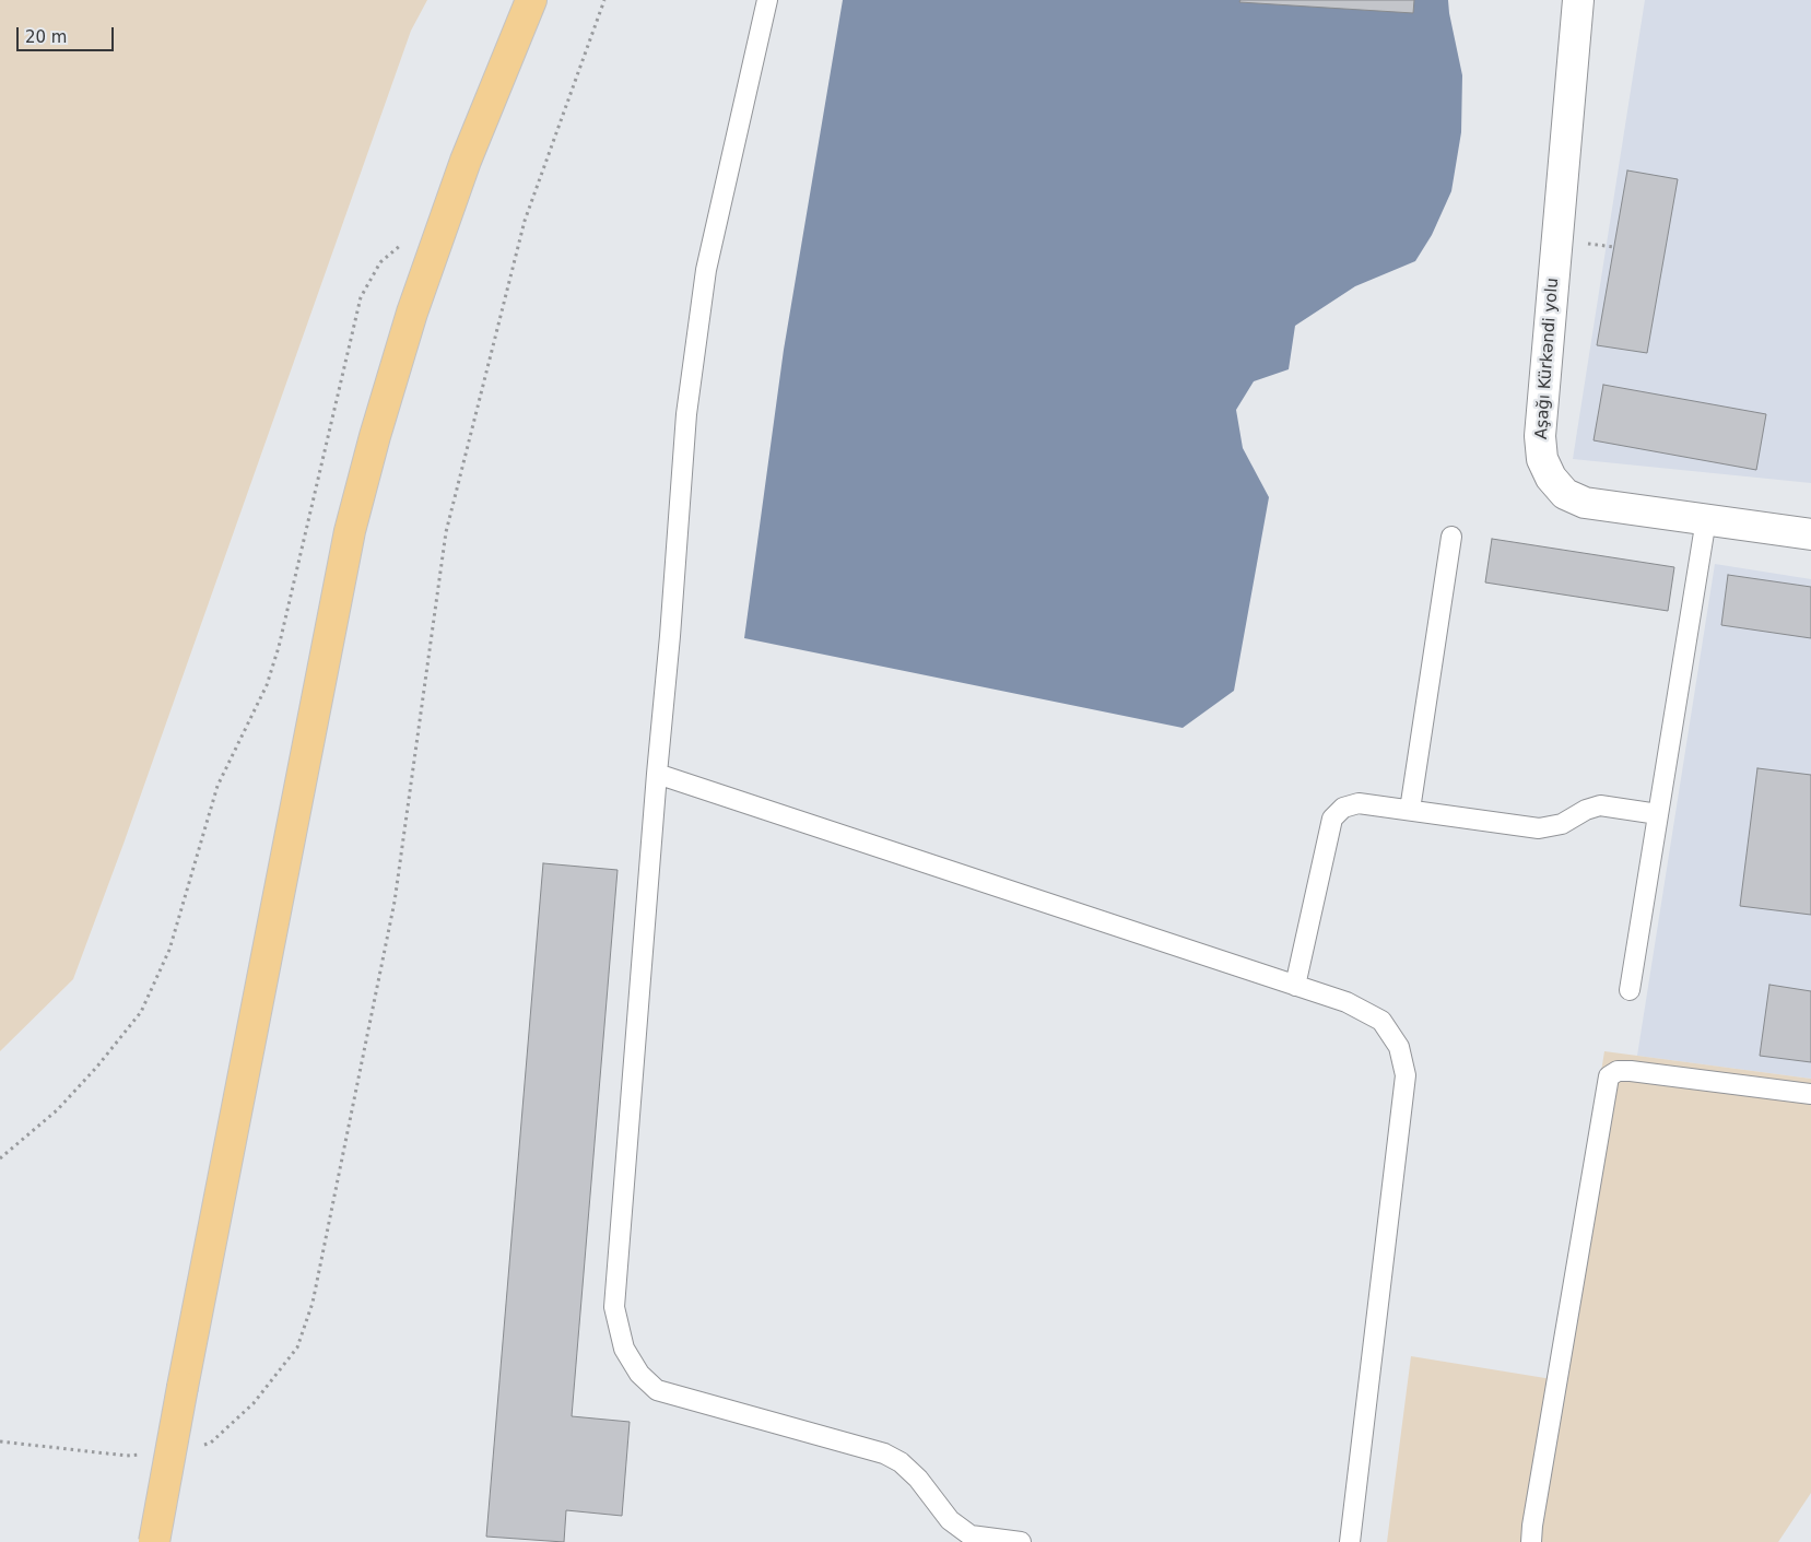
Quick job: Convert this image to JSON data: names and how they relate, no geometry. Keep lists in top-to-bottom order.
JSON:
{
  "streets": {
    "street": ["Aşağı Kürkəndi yolu"]
  },
  "scale_bar": "20 m"
}
